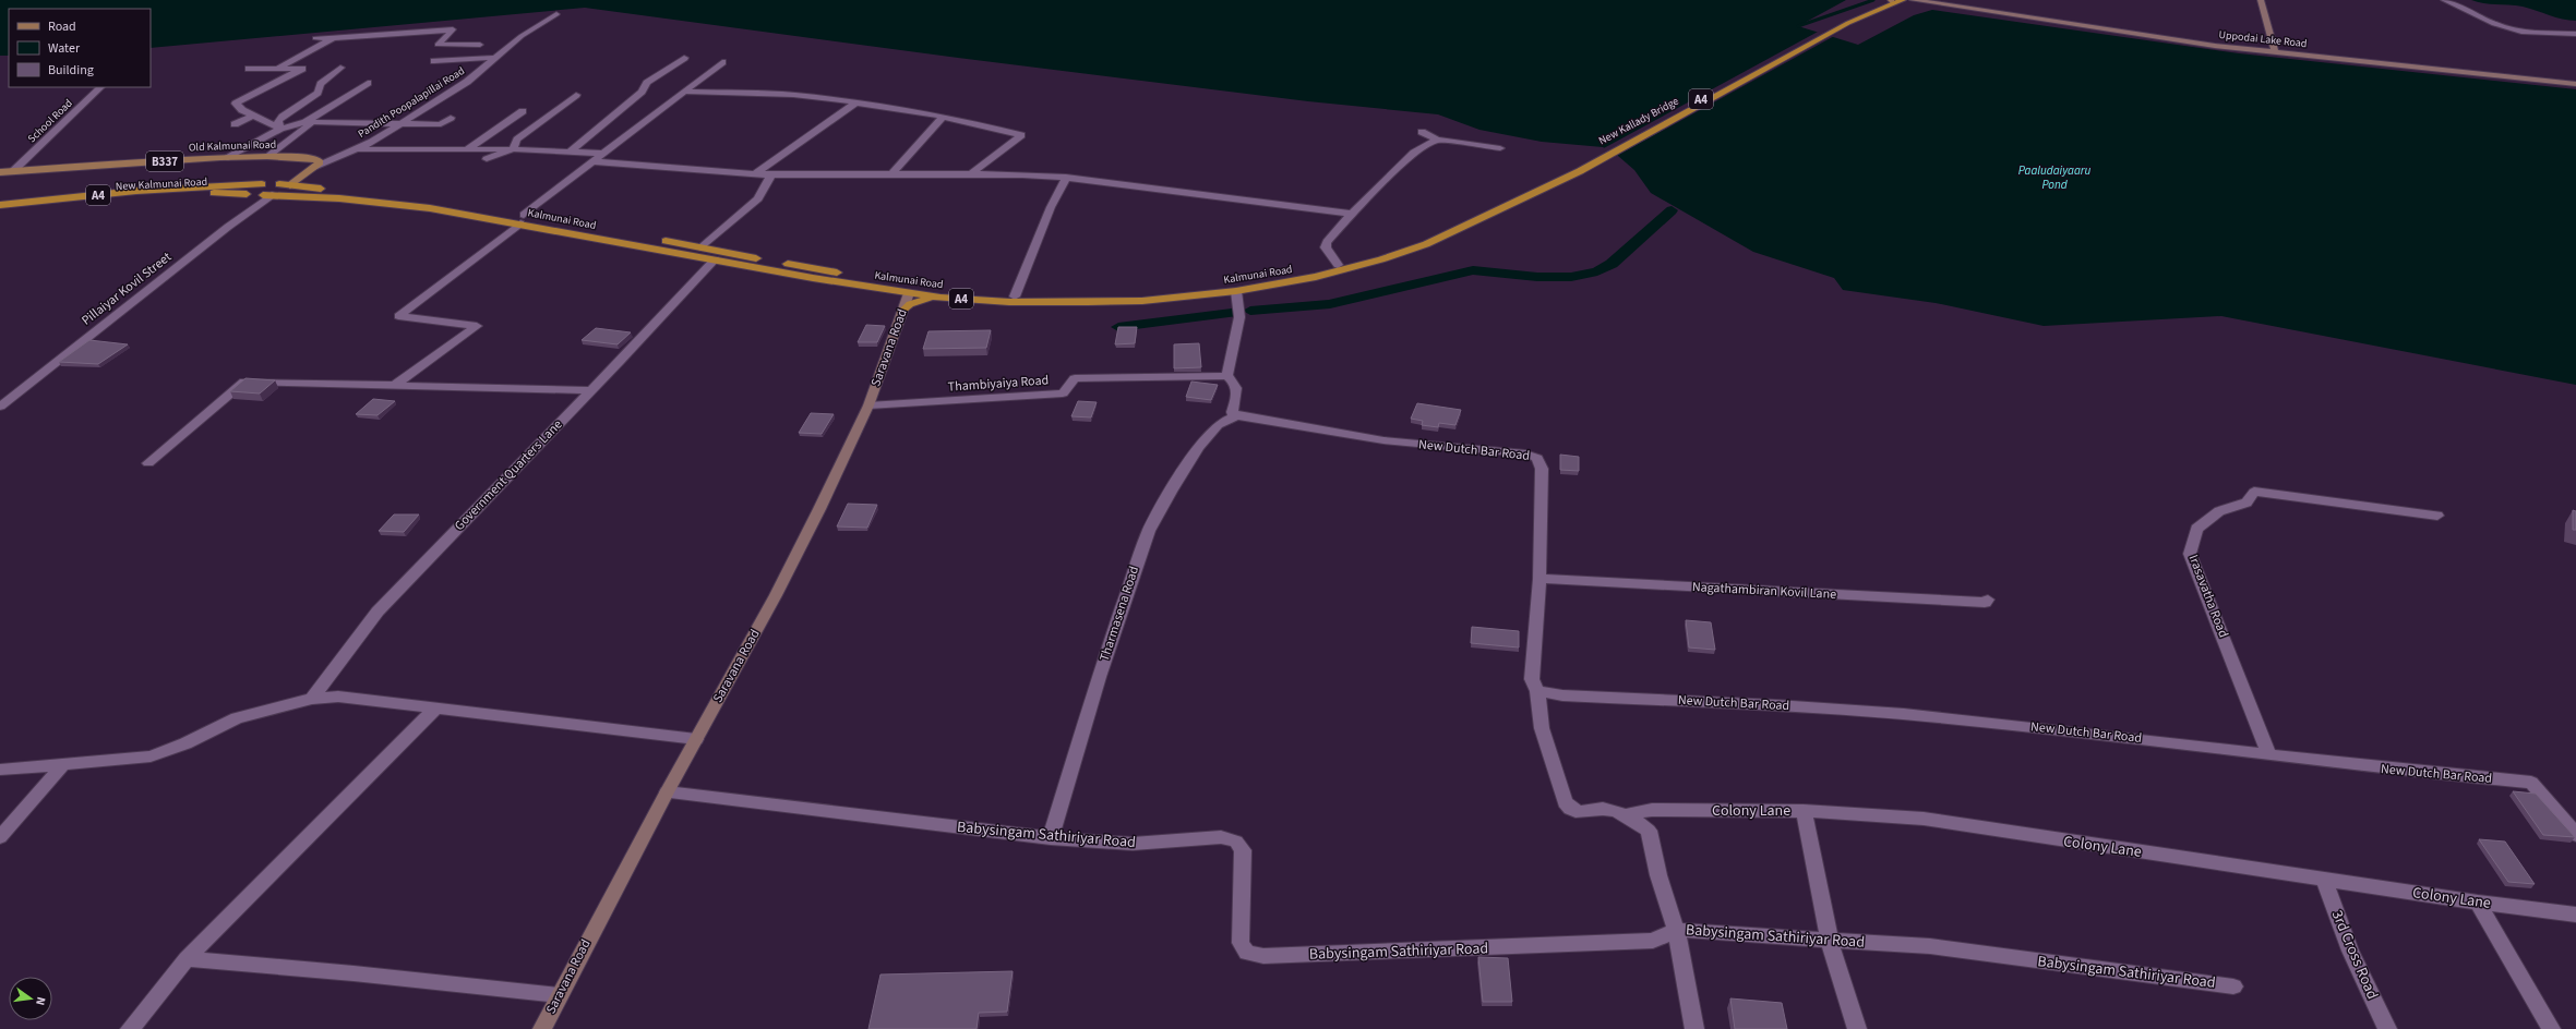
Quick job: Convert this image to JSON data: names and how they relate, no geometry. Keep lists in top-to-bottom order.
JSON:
{
  "streets": {
    "highway": [
      "A4",
      "New Kallady Bridge",
      "New Kalmunai Road",
      "Kalmunai Road"
    ],
    "main road": ["Old Kalmunai Road", "B337"],
    "street": [
      "Uppodai Lake Road",
      "Pandith Poopalapillai Road",
      "School Road",
      "Pillaiyar Kovil Street",
      "Saravana Road",
      "Thambiyaiya Road",
      "New Dutch Bar Road",
      "Government Quarters Lane",
      "Nagathambiran Kovil Lane",
      "Irasavatha Road",
      "Tharmasena Road",
      "Colony Lane",
      "Babysingam Sathiriyar Road",
      "3rd Cross Road"
    ]
  },
  "crossings": [
    ["A4", "New Kallady Bridge"],
    ["Pandith Poopalapillai Road", "Old Kalmunai Road"],
    ["School Road", "Old Kalmunai Road"],
    ["New Kallady Bridge", "Kalmunai Road"],
    ["New Kalmunai Road", "Kalmunai Road"],
    ["New Kalmunai Road", "Pillaiyar Kovil Street"],
    ["Kalmunai Road", "Pillaiyar Kovil Street"],
    ["Kalmunai Road", "Saravana Road"],
    ["Kalmunai Road", "Government Quarters Lane"],
    ["Saravana Road", "Thambiyaiya Road"],
    ["Saravana Road", "Babysingam Sathiriyar Road"],
    ["New Dutch Bar Road", "Nagathambiran Kovil Lane"],
    ["New Dutch Bar Road", "Irasavatha Road"],
    ["New Dutch Bar Road", "Tharmasena Road"],
    ["Tharmasena Road", "Babysingam Sathiriyar Road"],
    ["Colony Lane", "3rd Cross Road"]
  ],
  "water": ["Paaludaiyaaru Pond"],
  "legend": ["Road", "Water", "Building"],
  "north": "right"
}
